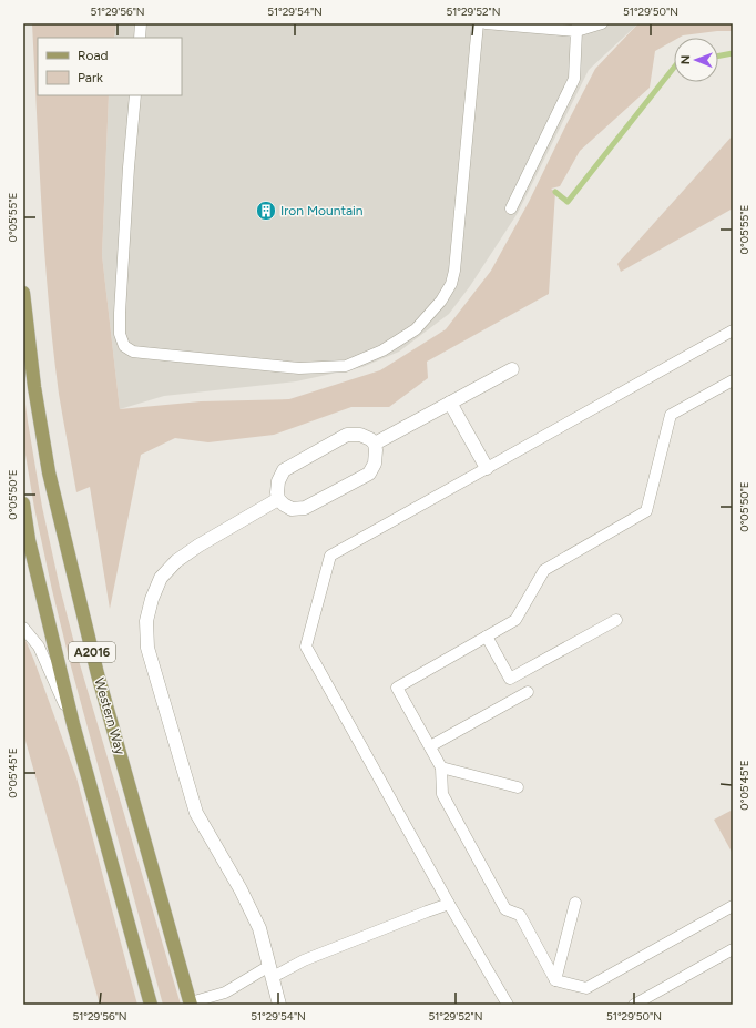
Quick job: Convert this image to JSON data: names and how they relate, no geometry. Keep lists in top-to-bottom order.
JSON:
{
  "streets": {
    "main road": ["A2016", "Western Way"]
  },
  "places": {
    "building": ["Iron Mountain"]
  },
  "legend": ["Road", "Park"],
  "north": "left",
  "coordinates": [
    "51°29'56\"N",
    "51°29'54\"N",
    "51°29'52\"N",
    "51°29'50\"N",
    "0°05'55\"E",
    "0°05'50\"E",
    "0°05'45\"E"
  ]
}
